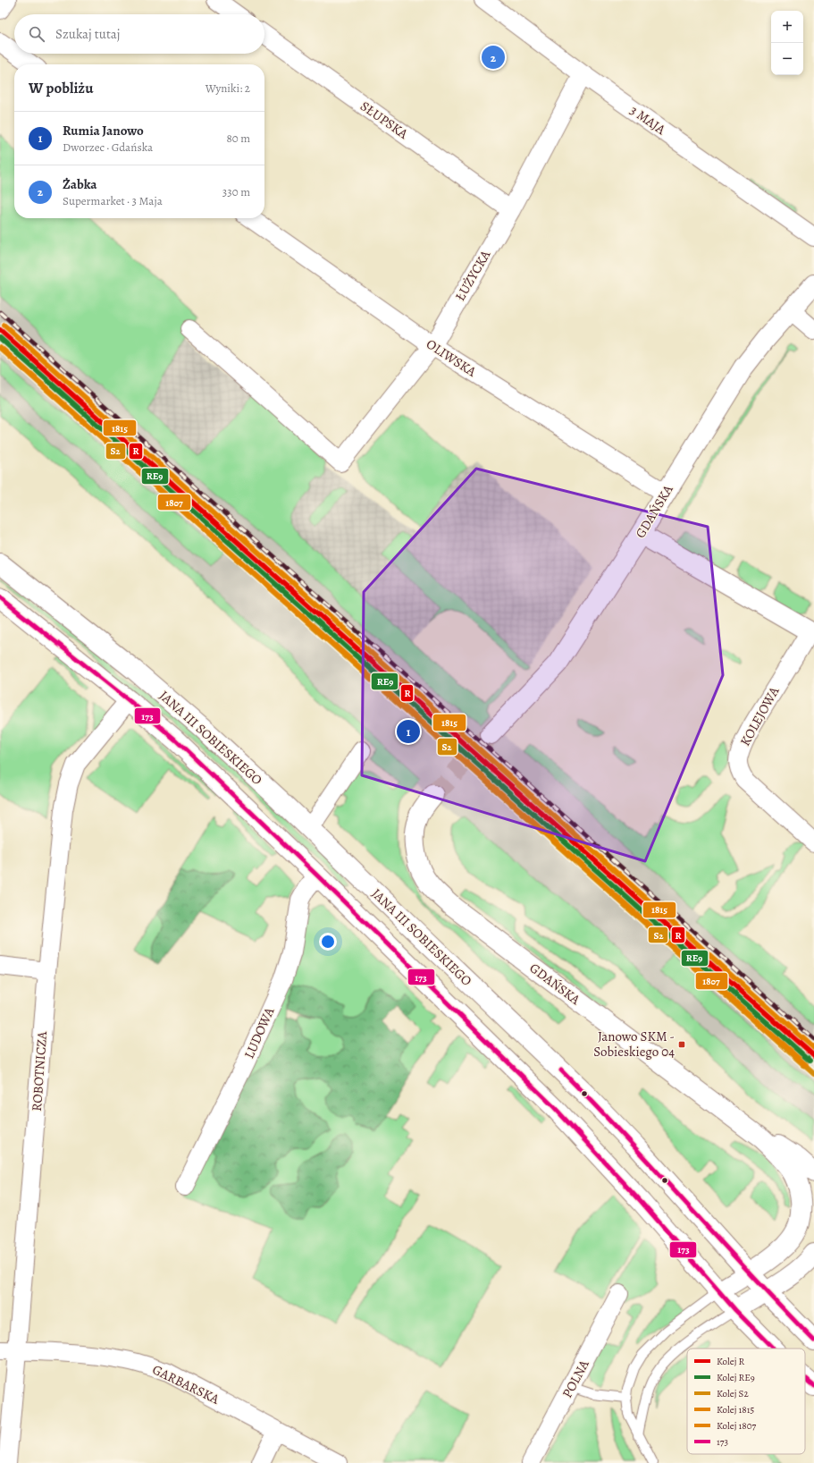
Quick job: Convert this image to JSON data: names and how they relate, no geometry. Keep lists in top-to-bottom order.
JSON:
{
  "streets": {
    "main road": ["GDAŃSKA", "JANA III SOBIESKIEGO"],
    "street": [
      "SŁUPSKA",
      "3 MAJA",
      "ŁUŻYCKA",
      "OLIWSKA",
      "KOLEJOWA",
      "LUDOWA",
      "ROBOTNICZA",
      "POLNA",
      "GARBARSKA"
    ]
  },
  "crossings": [
    ["SŁUPSKA", "ŁUŻYCKA"],
    ["3 MAJA", "ŁUŻYCKA"],
    ["ŁUŻYCKA", "OLIWSKA"],
    ["OLIWSKA", "GDAŃSKA"],
    ["GDAŃSKA", "JANA III SOBIESKIEGO"],
    ["JANA III SOBIESKIEGO", "LUDOWA"],
    ["JANA III SOBIESKIEGO", "ROBOTNICZA"],
    ["ROBOTNICZA", "GARBARSKA"]
  ],
  "places": {
    "transit": ["Janowo SKM - Sobieskiego 04"]
  },
  "lines": [
    "rail line 1815",
    "rail line R",
    "rail line RE9",
    "rail line 1807",
    "rail line S2",
    "transit line 173"
  ],
  "legend": [
    "Kolej R",
    "Kolej RE9",
    "Kolej S2",
    "Kolej 1815",
    "Kolej 1807",
    "173"
  ],
  "page": {
    "map_buttons": ["+", "−"],
    "search": "Szukaj tutaj",
    "pins": ["2", "1"],
    "heading": ["W pobliżu", "Wyniki: 2"],
    "list": [
      {
        "mark": "1",
        "name": "Rumia Janowo",
        "note": "Dworzec · Gdańska",
        "value": "80 m"
      },
      {
        "mark": "2",
        "name": "Żabka",
        "note": "Supermarket · 3 Maja",
        "value": "330 m"
      }
    ]
  }
}
